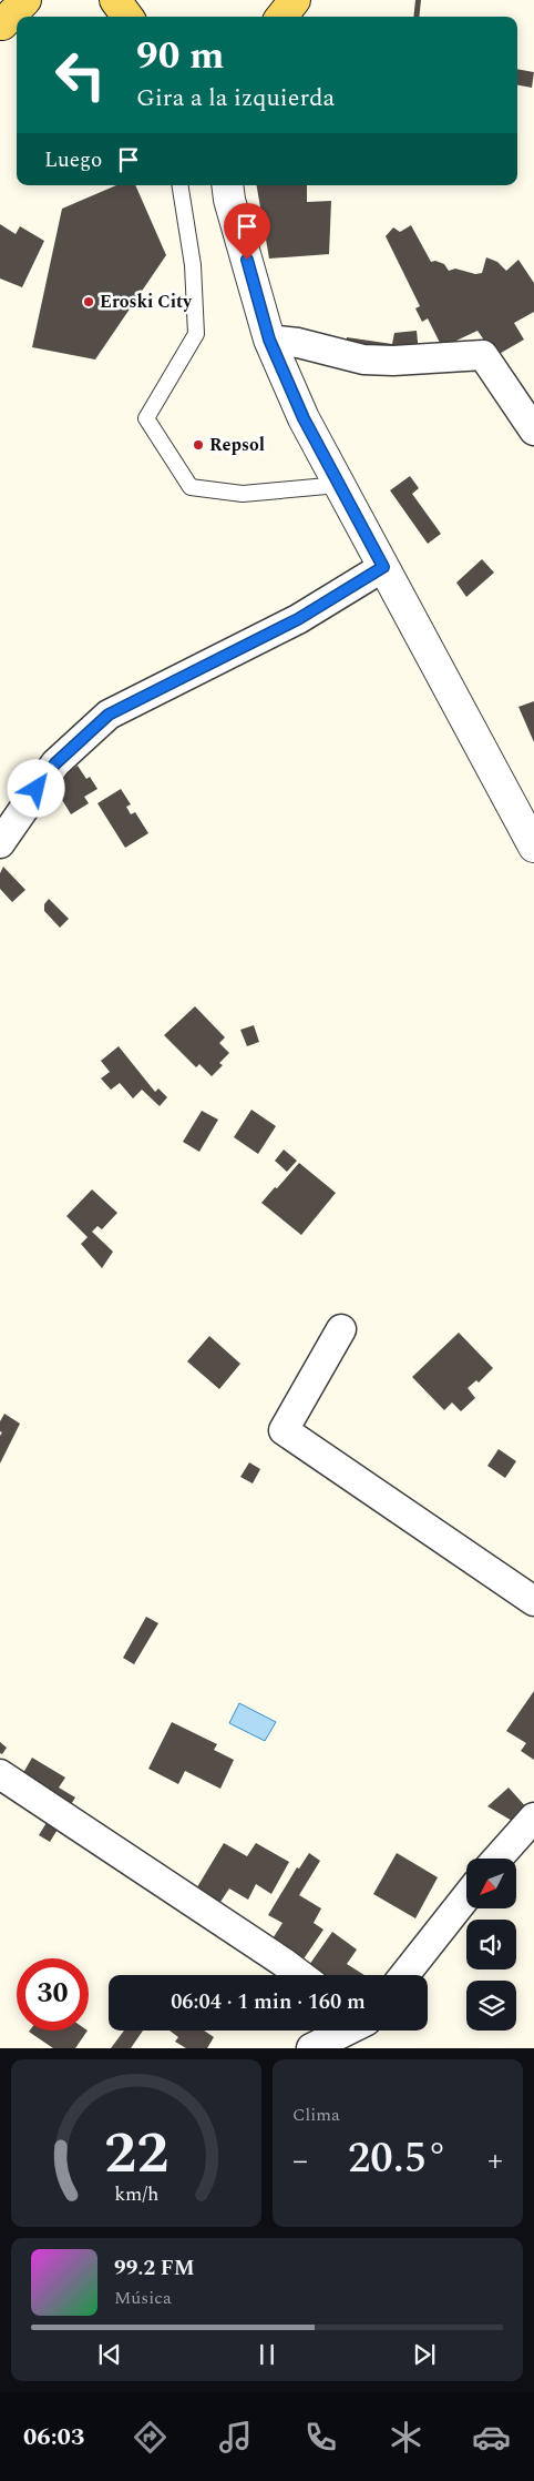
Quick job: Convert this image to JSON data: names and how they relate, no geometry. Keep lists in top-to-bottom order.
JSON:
{
  "places": ["Eroski City", "Repsol"],
  "north": "bottom left",
  "page": {
    "turn": ["90 m", "Gira a la izquierda"],
    "then": "Luego",
    "limit": "30",
    "trip": "06:04 · 1 min · 160 m",
    "tile": "Clima",
    "heat": ["−", "20.5°", "+"],
    "song": ["99.2 FM", "Música"],
    "tabs": "06:03",
    "gauge": ["22", "km/h"]
  }
}
